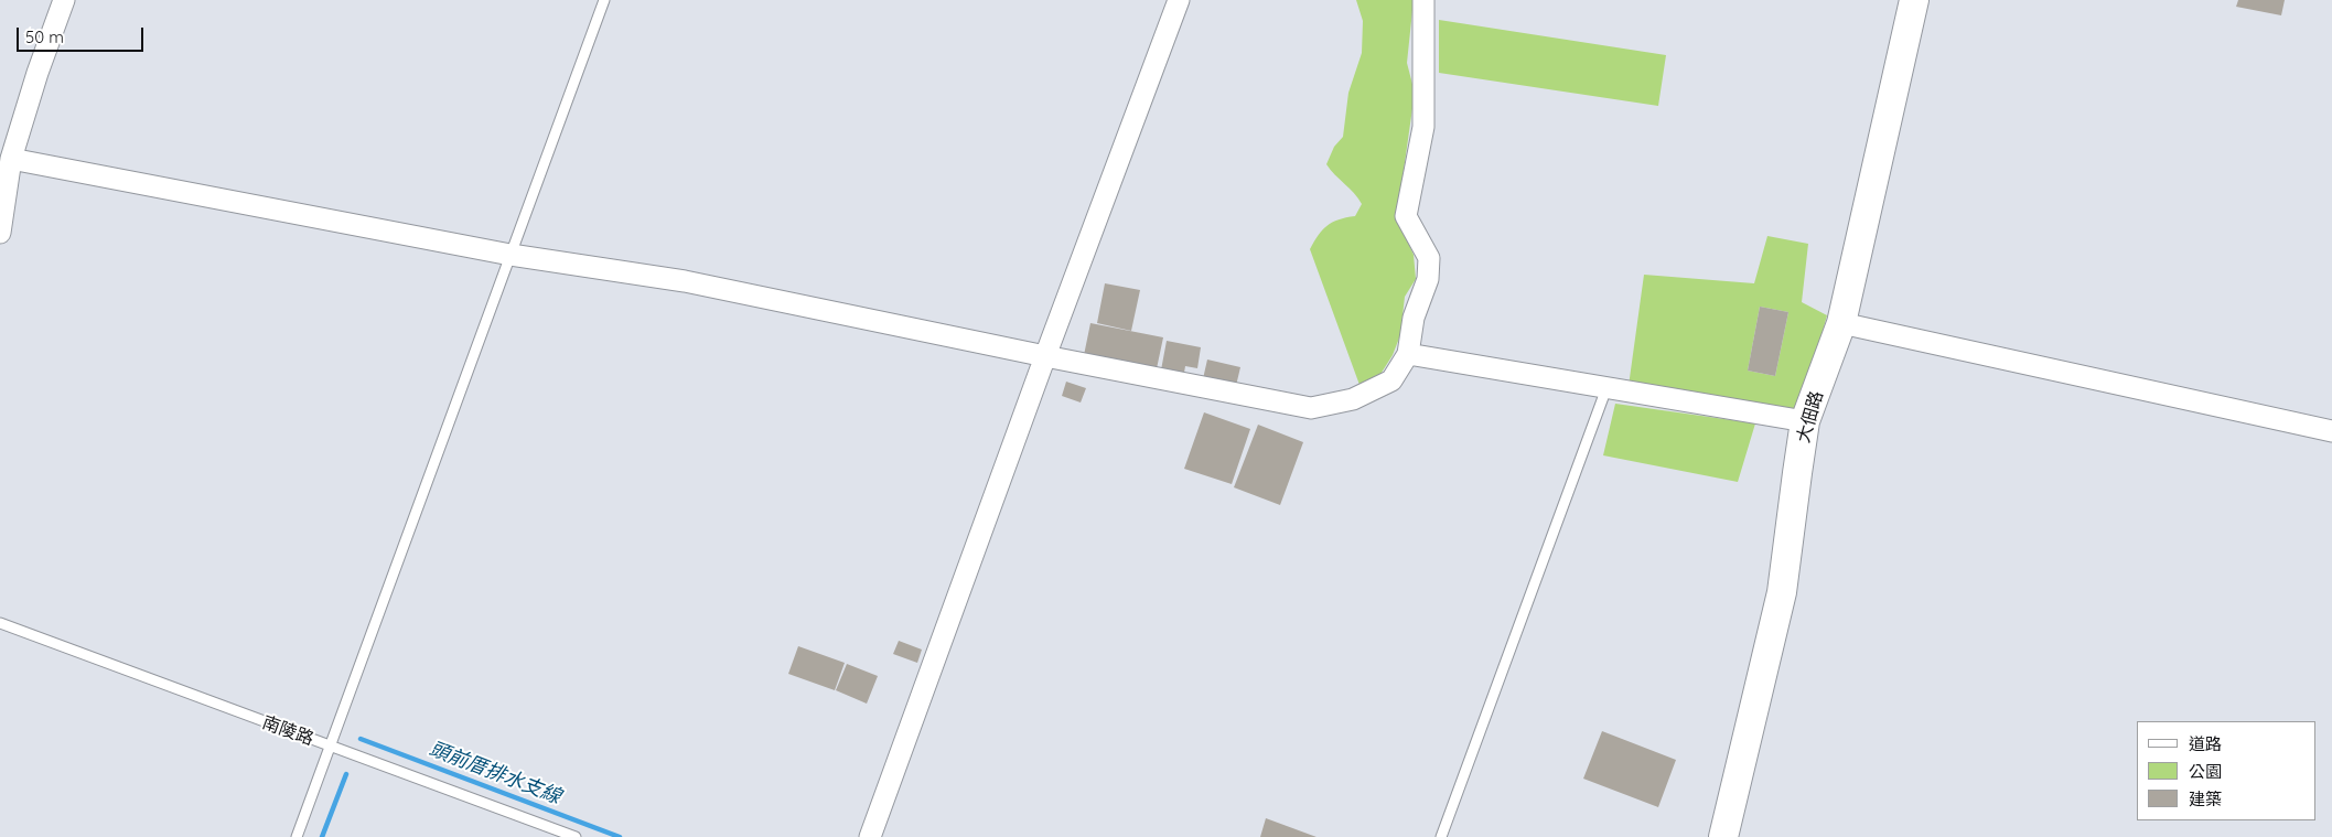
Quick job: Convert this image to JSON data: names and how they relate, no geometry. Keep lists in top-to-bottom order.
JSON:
{
  "streets": {
    "street": ["大佃路"],
    "lane": ["南陵路"]
  },
  "water": ["頭前厝排水支線"],
  "legend": ["道路", "公園", "建築"],
  "scale_bar": "50 m"
}
